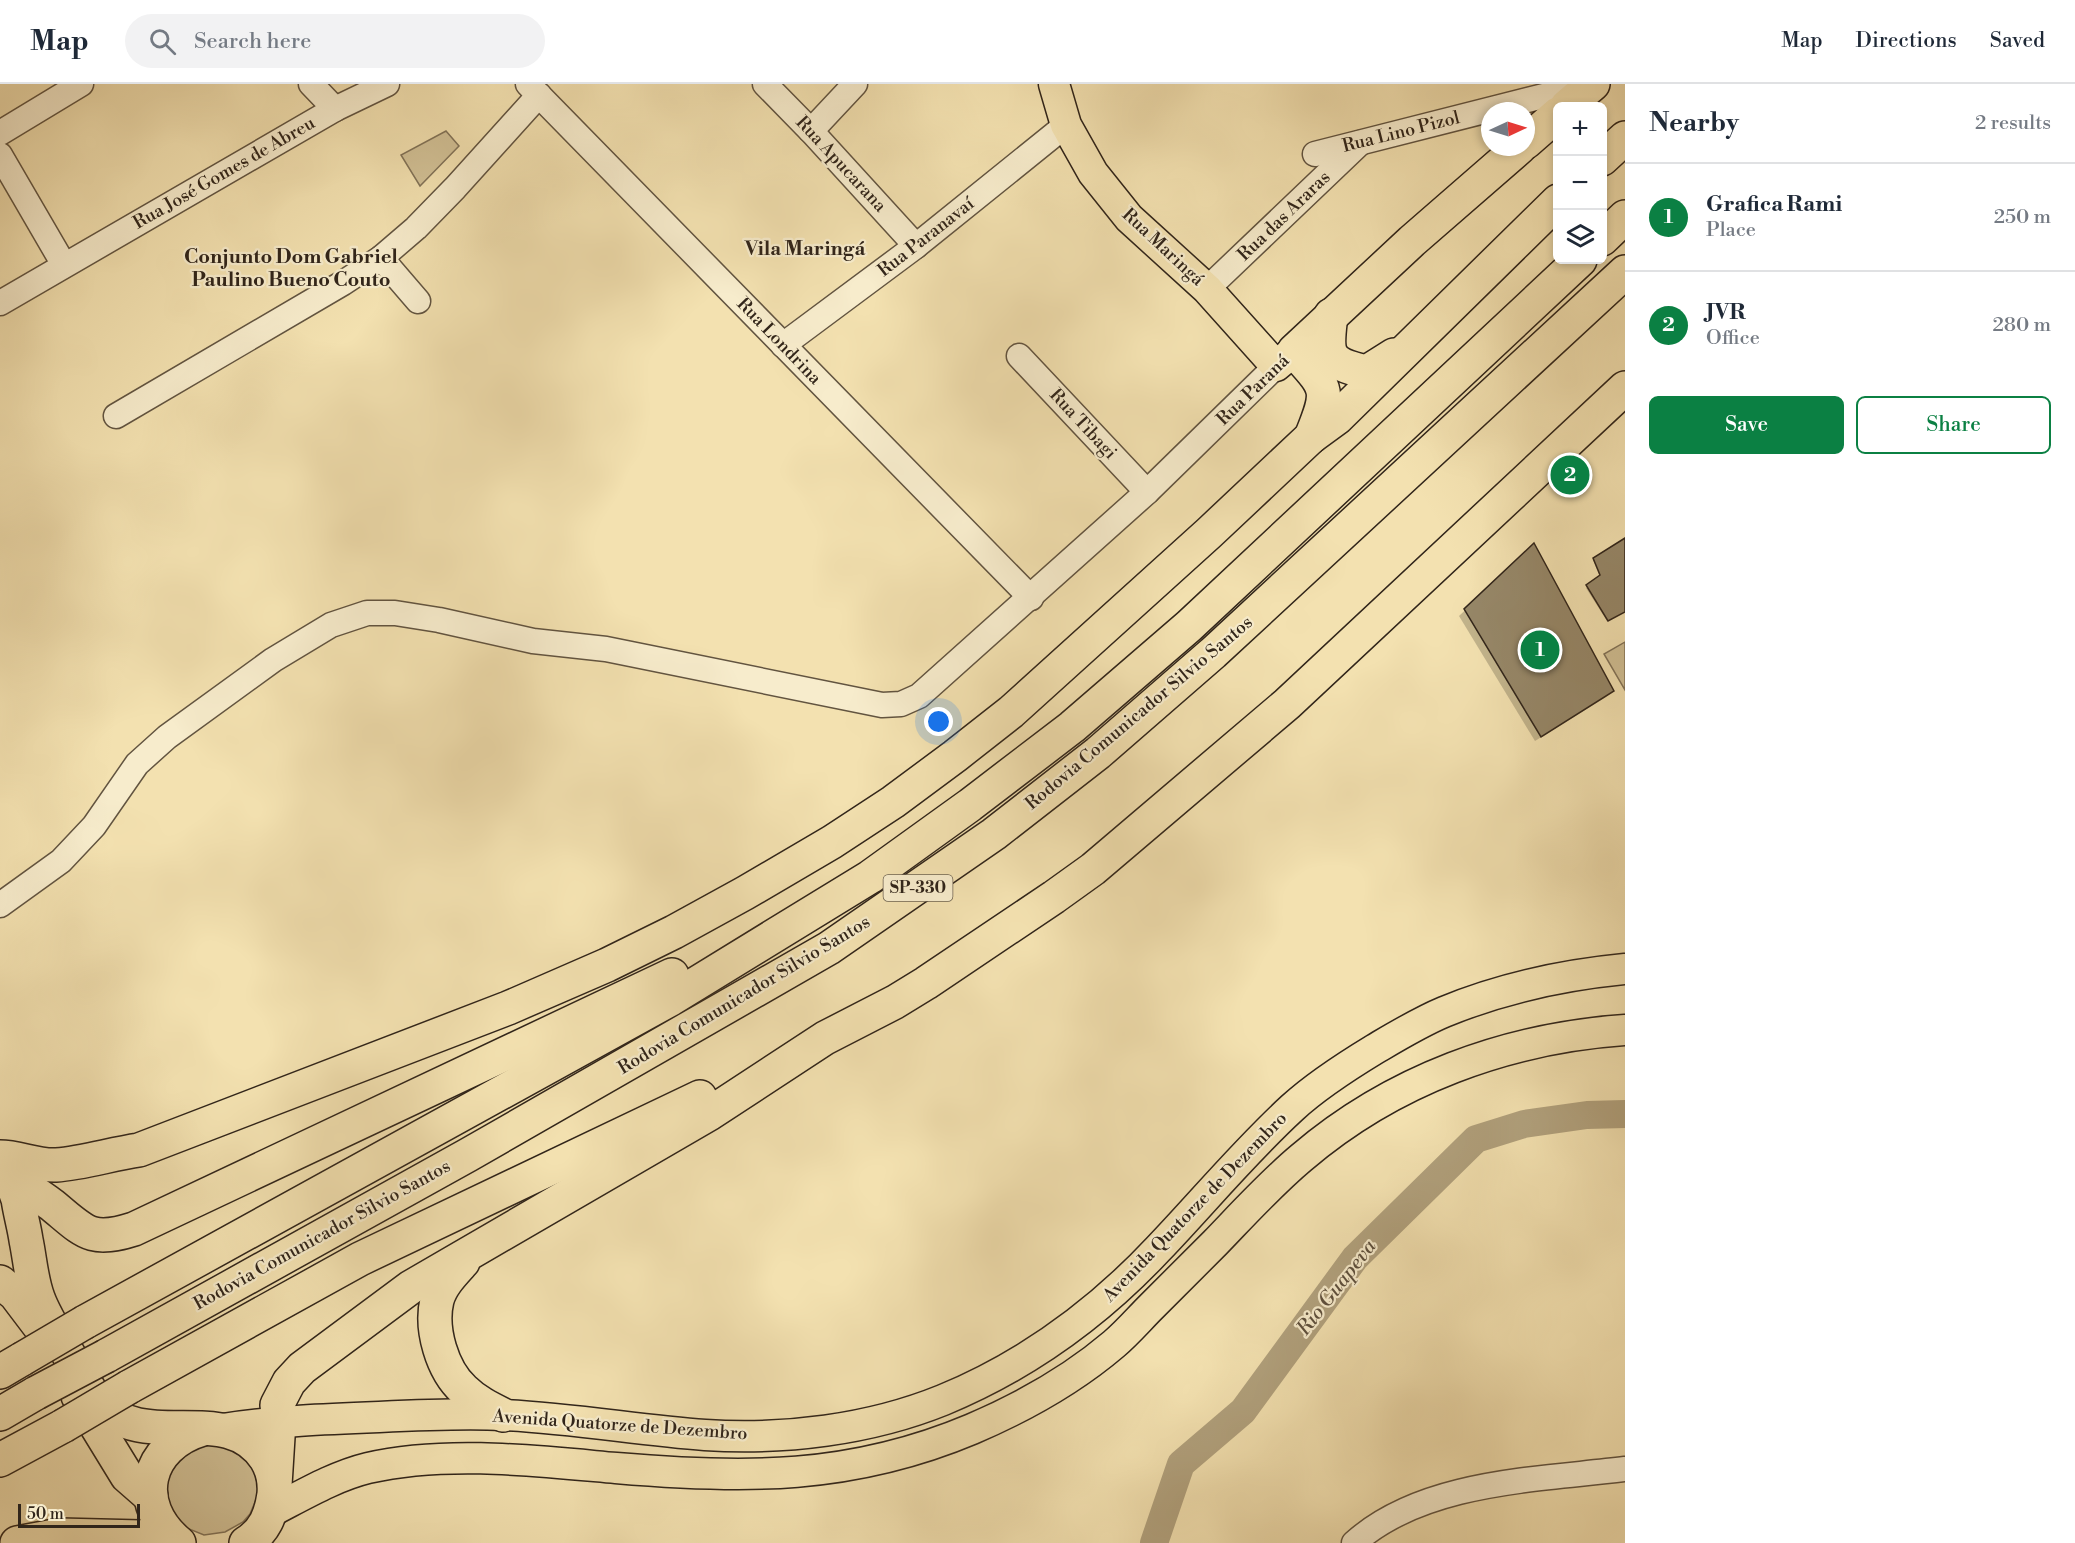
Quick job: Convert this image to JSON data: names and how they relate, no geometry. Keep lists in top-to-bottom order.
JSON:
{
  "streets": {
    "highway": ["Rua Paraná", "Rodovia Comunicador Silvio Santos", "SP-330"],
    "main road": ["Rua Maringá", "Avenida Quatorze de Dezembro"],
    "street": [
      "Rua Lino Pizol",
      "Rua Apucarana",
      "Rua José Gomes de Abreu",
      "Rua das Araras",
      "Rua Paranavaí",
      "Rua Londrina",
      "Rua Tibagi"
    ]
  },
  "crossings": [
    ["Rua Lino Pizol", "Rua das Araras"],
    ["Rua Apucarana", "Rua Paranavaí"],
    ["Rua das Araras", "Rua Maringá"],
    ["Rua Paranavaí", "Rua Maringá"],
    ["Rua Paranavaí", "Rua Londrina"],
    ["Rua Maringá", "Rua Paraná"],
    ["Rua Londrina", "Rua Paraná"],
    ["Rua Paraná", "Rua Tibagi"]
  ],
  "districts": ["Vila Maringá", "Conjunto Dom Gabriel Paulino Bueno Couto"],
  "water": ["Rio Guapeva"],
  "scale_bar": "50 m",
  "north": "right",
  "page": {
    "header": "Map",
    "search": "Search here",
    "nav": ["Map", "Directions", "Saved"],
    "heading": ["Nearby", "2 results"],
    "map_buttons": ["+", "−"],
    "list": [
      {
        "mark": "1",
        "name": "Grafica Rami",
        "note": "Place",
        "value": "250 m"
      },
      {
        "mark": "2",
        "name": "JVR",
        "note": "Office",
        "value": "280 m"
      }
    ],
    "buttons": ["Save", "Share"],
    "pins": ["2", "1"],
    "scale": "50 m"
  }
}
